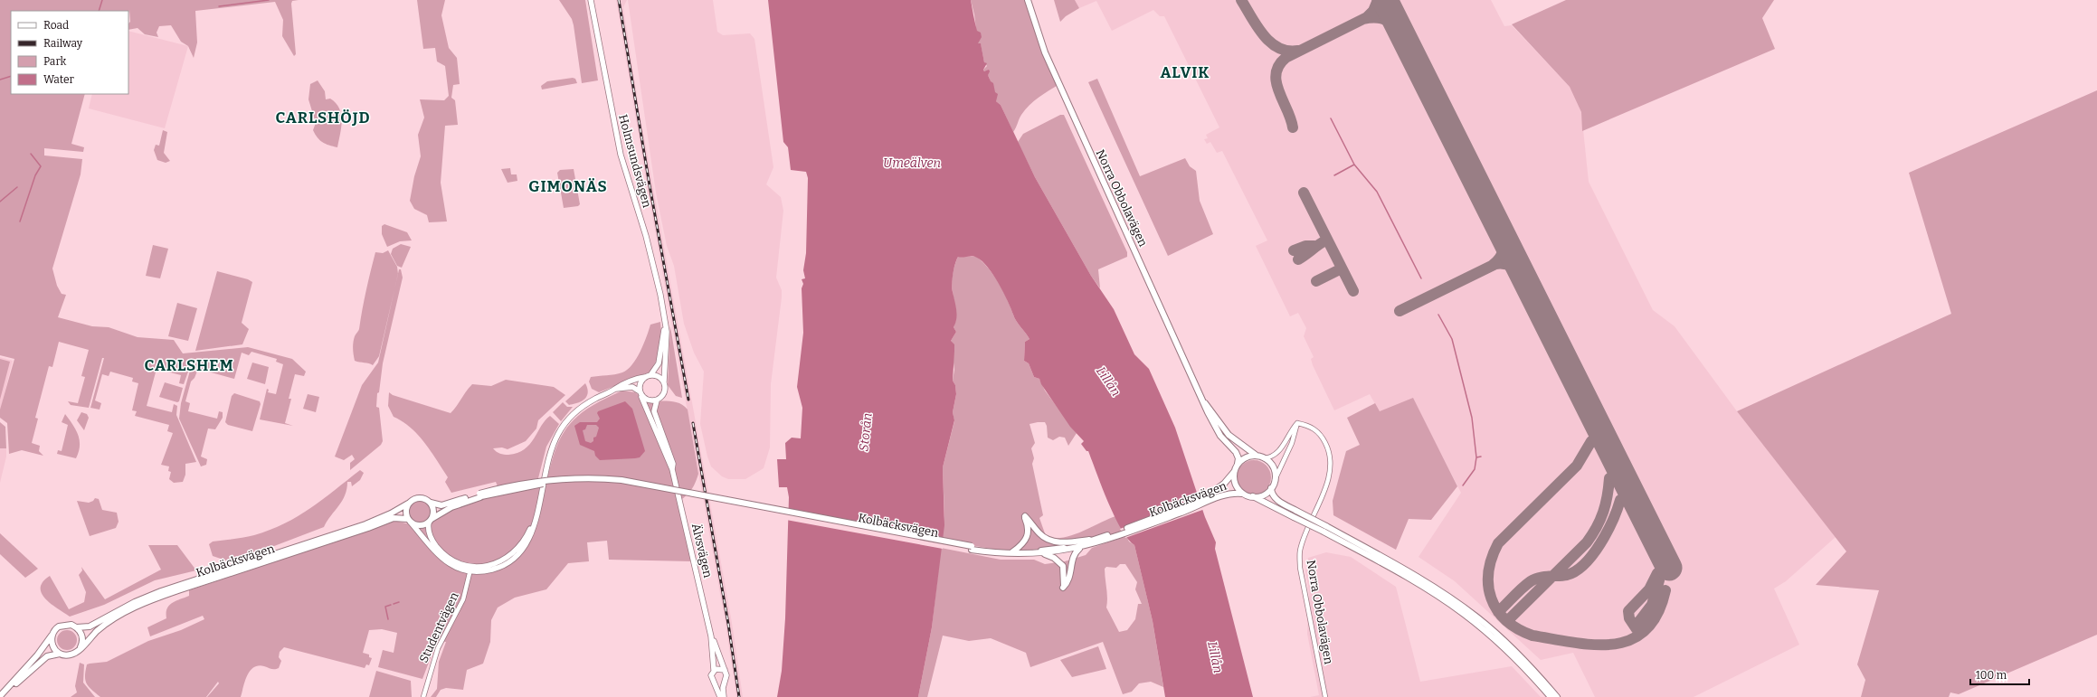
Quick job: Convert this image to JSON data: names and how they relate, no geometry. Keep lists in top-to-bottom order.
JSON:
{
  "streets": {
    "highway": ["Norra Obbolavägen", "Kolbäcksvägen"],
    "main road": ["Holmsundsvägen", "Älvsvägen"],
    "street": ["Studentvägen"]
  },
  "crossings": [
    ["Holmsundsvägen", "Älvsvägen"],
    ["Norra Obbolavägen", "Kolbäcksvägen"]
  ],
  "districts": [
    "ALVIK",
    "CARLSHÖJD",
    "GIMONÄS",
    "CARLSHEM"
  ],
  "water": ["Umeälven", "Lillån", "Storån"],
  "legend": [
    "Road",
    "Railway",
    "Park",
    "Water"
  ],
  "scale_bar": "100 m"
}
